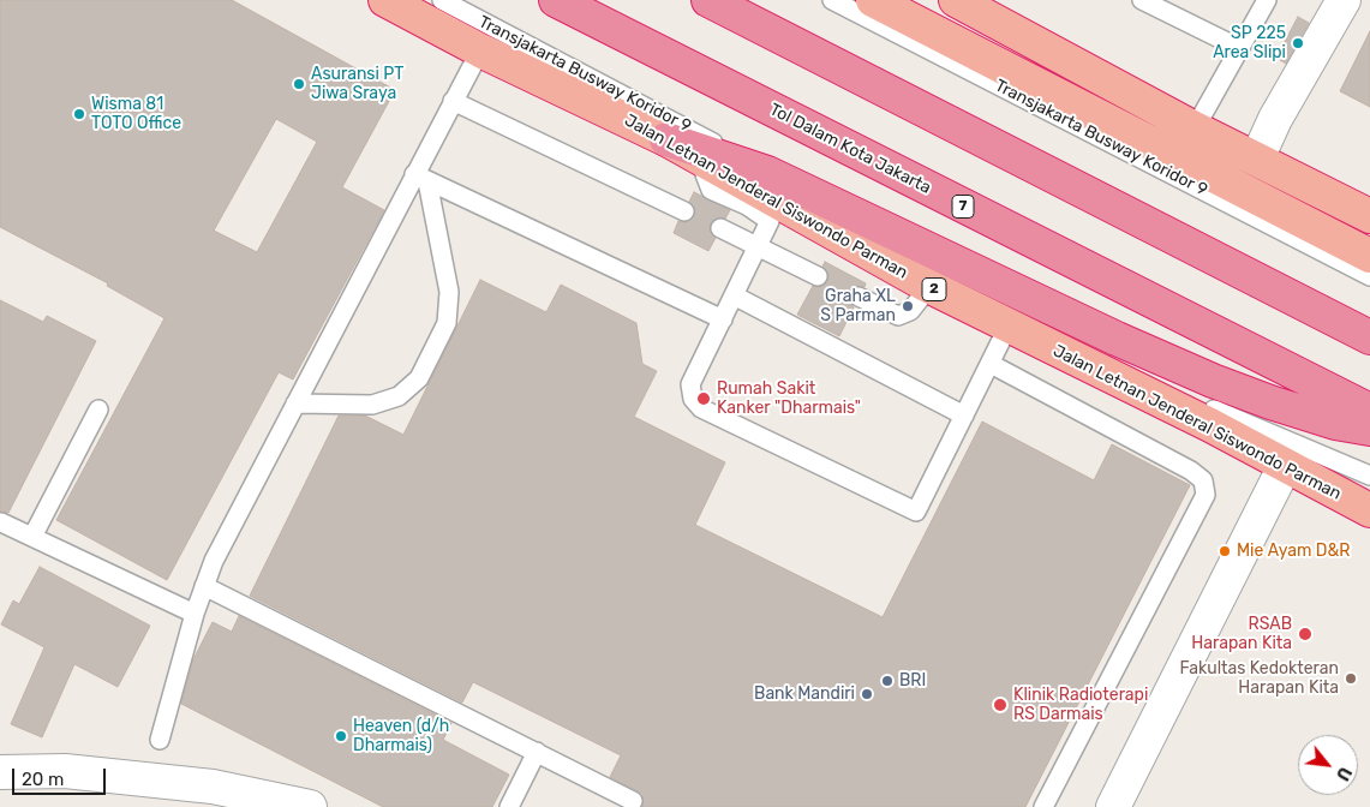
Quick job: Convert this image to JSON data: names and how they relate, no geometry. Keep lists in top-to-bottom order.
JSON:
{
  "streets": {
    "highway": [
      "Tol Dalam Kota Jakarta",
      "Jalan Letnan Jenderal Siswondo Parman",
      "7",
      "2"
    ],
    "lane": ["Transjakarta Busway Koridor 9"]
  },
  "places": [
    "SP 225 Area Slipi",
    "Asuransi PT Jiwa Sraya",
    "Wisma 81 TOTO Office",
    "Graha XL S Parman",
    "Rumah Sakit Kanker \"Dharmais\"",
    "Mie Ayam D&R",
    "RSAB Harapan Kita",
    "Fakultas Kedokteran Harapan Kita",
    "BRI",
    "Bank Mandiri",
    "Klinik Radioterapi RS Darmais",
    "Heaven (d/h Dharmais)"
  ],
  "scale_bar": "20 m",
  "north": "bottom right"
}
